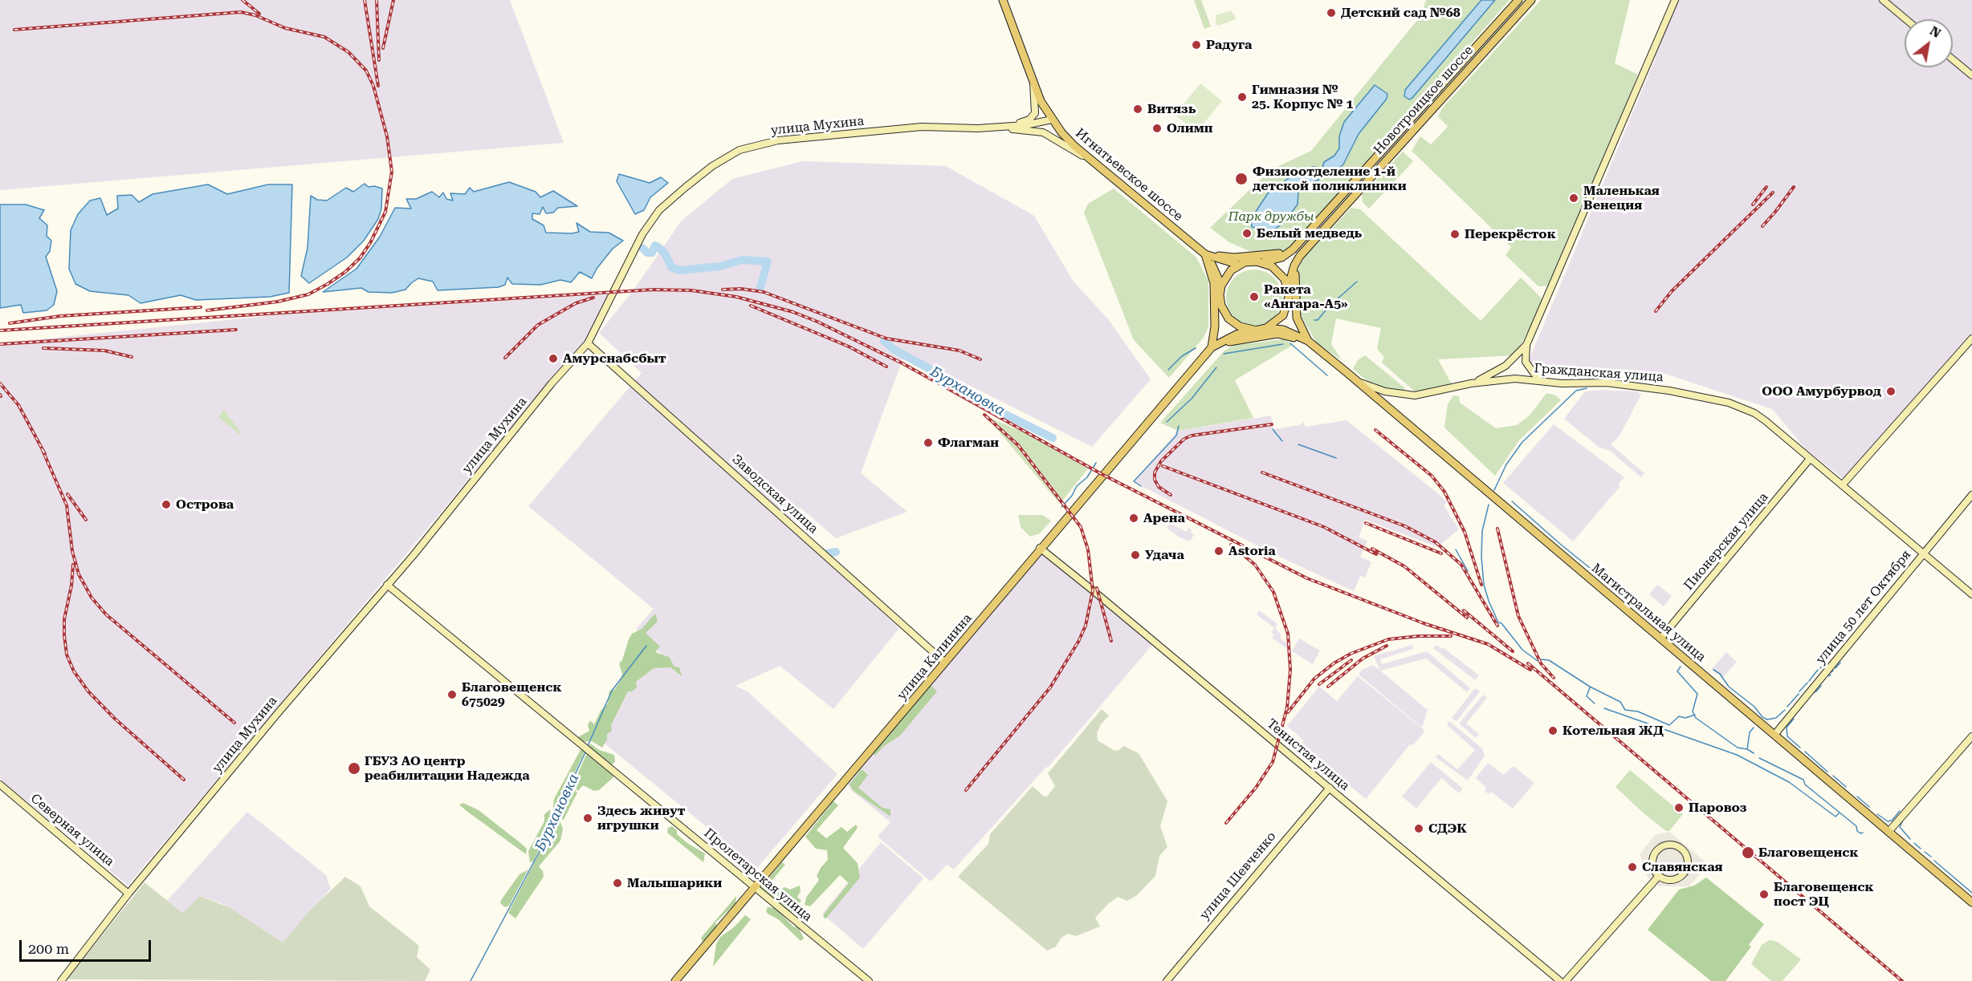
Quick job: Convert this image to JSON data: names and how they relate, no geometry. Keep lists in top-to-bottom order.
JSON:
{
  "streets": {
    "main road": [
      "Новотроицкое шоссе",
      "Игнатьевское шоссе",
      "Магистральная улица",
      "улица Калинина"
    ],
    "street": [
      "улица Мухина",
      "Гражданская улица",
      "Заводская улица",
      "Пионерская улица",
      "улица 50 лет Октября",
      "Тенистая улица",
      "Северная улица",
      "Пролетарская улица",
      "улица Шевченко"
    ]
  },
  "crossings": [
    ["улица Мухина", "Игнатьевское шоссе"],
    ["улица Мухина", "Заводская улица"],
    ["улица Мухина", "Северная улица"],
    ["улица Мухина", "Пролетарская улица"],
    ["Гражданская улица", "Пионерская улица"],
    ["Гражданская улица", "улица 50 лет Октября"],
    ["Гражданская улица", "Магистральная улица"],
    ["Заводская улица", "улица Калинина"],
    ["Пионерская улица", "Магистральная улица"],
    ["улица 50 лет Октября", "Магистральная улица"],
    ["улица Калинина", "Тенистая улица"],
    ["улица Калинина", "Пролетарская улица"],
    ["Тенистая улица", "улица Шевченко"]
  ],
  "water": ["Бурхановка"],
  "parks": ["Парк дружбы"],
  "places": [
    "Детский сад №68",
    "Радуга",
    "Гимназия № 25. Корпус № 1",
    "Витязь",
    "Олимп",
    "Физиоотделение 1-й детской поликлиники",
    "Маленькая Венеция",
    "Белый медведь",
    "Перекрёсток",
    "Ракета «Ангара-А5»",
    "Амурснабсбыт",
    "ООО Амурбурвод",
    "Флагман",
    "Острова",
    "Арена",
    "Astoria",
    "Удача",
    "Благовещенск 675029",
    "Котельная ЖД",
    "ГБУЗ АО центр реабилитации Надежда",
    "Паровоз",
    "Здесь живут игрушки",
    "СДЭК",
    "Благовещенск",
    "Славянская",
    "Малышарики",
    "Благовещенск пост ЭЦ"
  ],
  "scale_bar": "200 m",
  "north": "top right"
}
